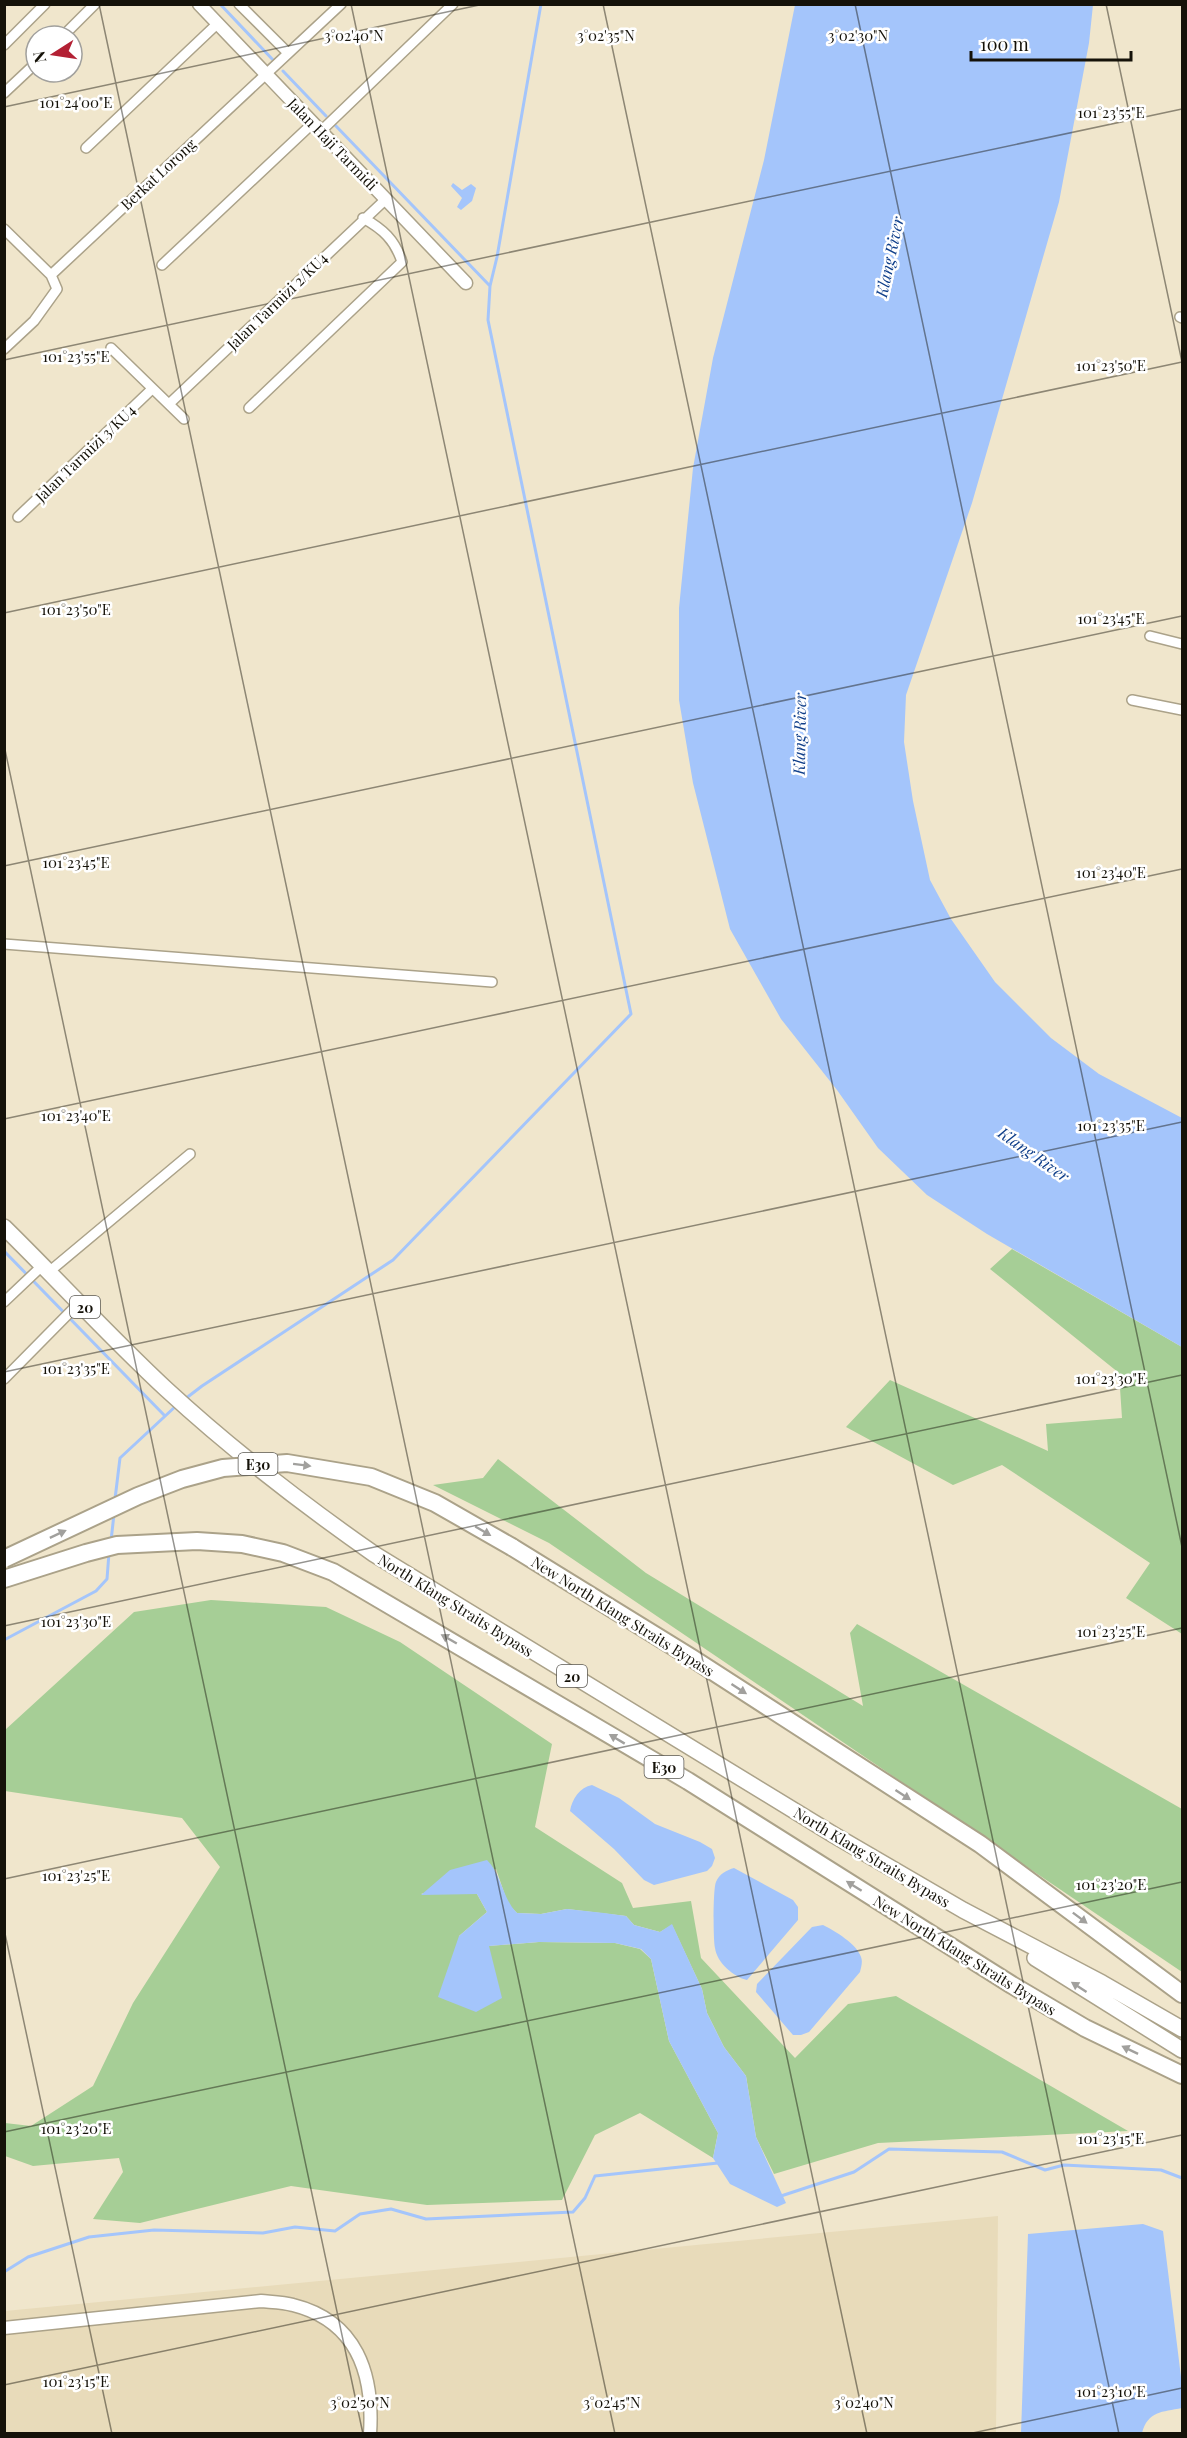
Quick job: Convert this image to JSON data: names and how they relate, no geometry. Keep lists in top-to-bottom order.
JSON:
{
  "streets": {
    "highway": [
      "20",
      "E30",
      "North Klang Straits Bypass",
      "New North Klang Straits Bypass"
    ],
    "street": [
      "Jalan Haji Tarmidi",
      "Berkat Lorong",
      "Jalan Tarmizi 2/KU4",
      "Jalan Tarmizi 3/KU4"
    ]
  },
  "crossings": [
    ["Jalan Haji Tarmidi", "Berkat Lorong"],
    ["Jalan Haji Tarmidi", "Jalan Tarmizi 2/KU4"]
  ],
  "water": ["Klang River"],
  "scale_bar": "100 m",
  "north": "left",
  "coordinates": [
    "3°02'40\"N",
    "3°02'35\"N",
    "3°02'30\"N",
    "101°24'00\"E",
    "101°23'55\"E",
    "101°23'50\"E",
    "101°23'45\"E",
    "101°23'40\"E",
    "101°23'35\"E",
    "101°23'30\"E",
    "101°23'25\"E",
    "101°23'20\"E",
    "101°23'15\"E",
    "101°23'10\"E",
    "3°02'50\"N",
    "3°02'45\"N"
  ]
}
